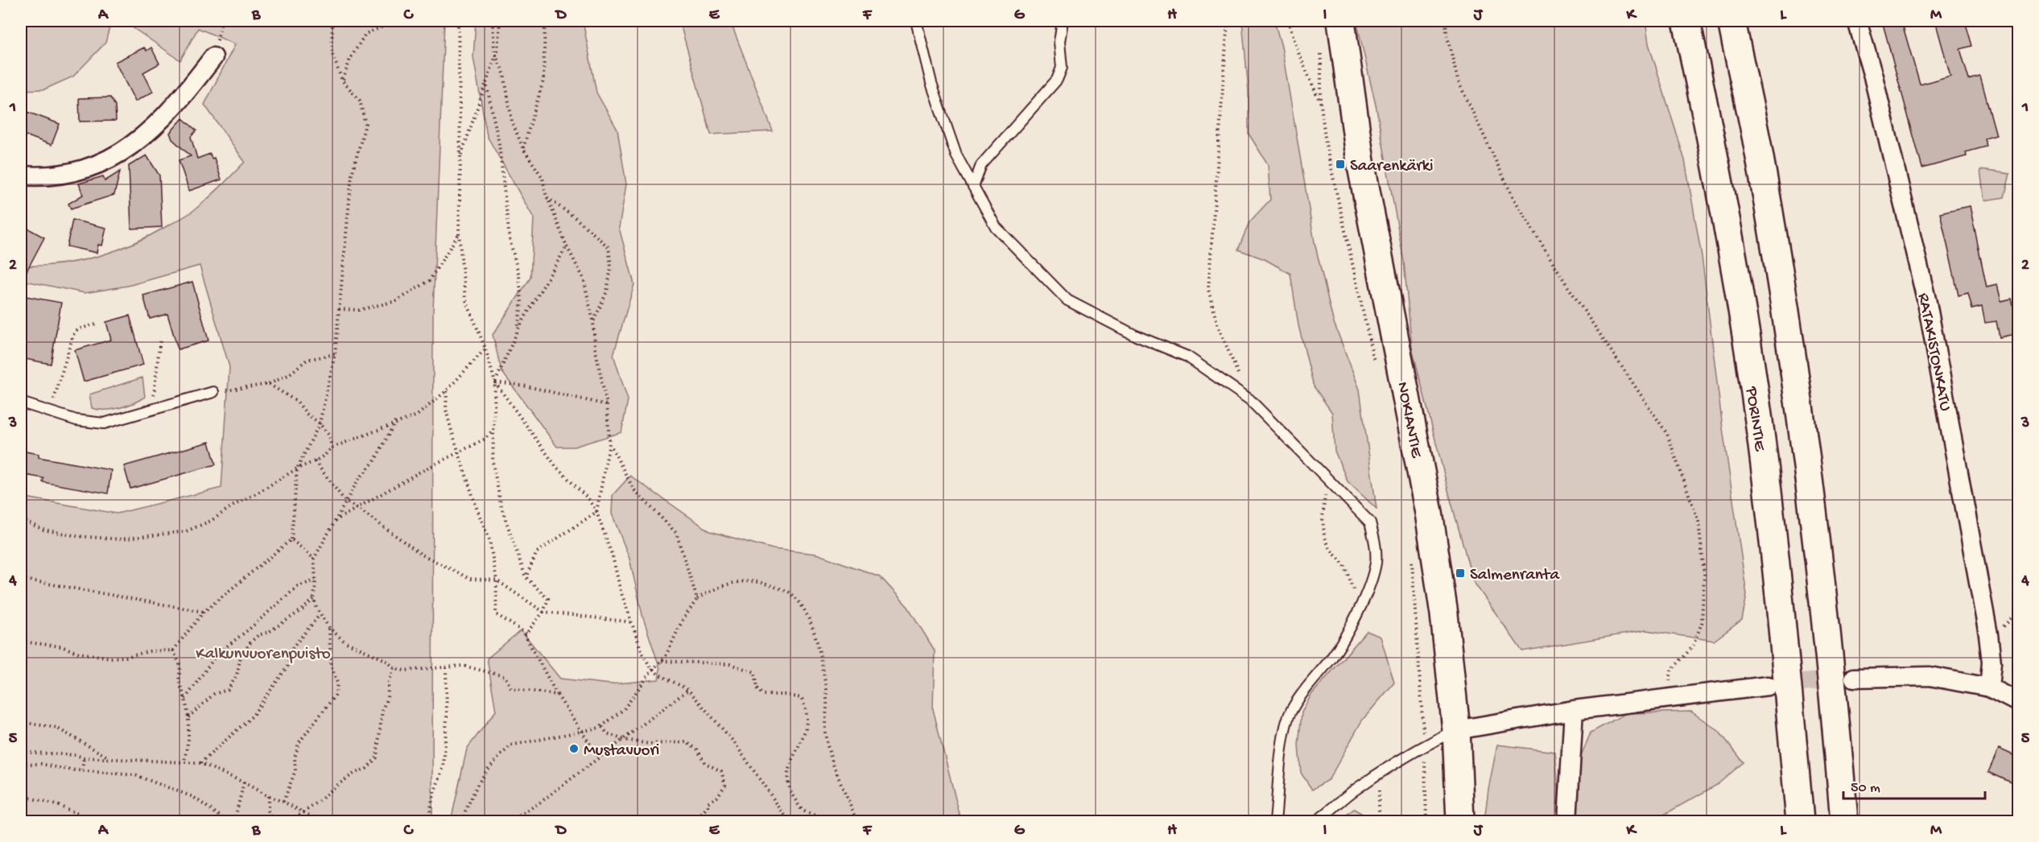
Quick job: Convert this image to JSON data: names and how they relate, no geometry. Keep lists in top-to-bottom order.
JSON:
{
  "streets": {
    "main road": ["PORINTIE", "NOKIANTIE"],
    "street": ["RATAKISTONKATU"]
  },
  "parks": ["Kalkunvuorenpuisto"],
  "places": {
    "transit": ["Saarenkärki", "Salmenranta"],
    "other": ["Mustavuori"]
  },
  "scale_bar": "50 m",
  "grid": {
    "columns": [
      "A",
      "B",
      "C",
      "D",
      "E",
      "F",
      "G",
      "H",
      "I",
      "J",
      "K",
      "L",
      "M"
    ],
    "rows": [
      "1",
      "2",
      "3",
      "4",
      "5"
    ]
  }
}
